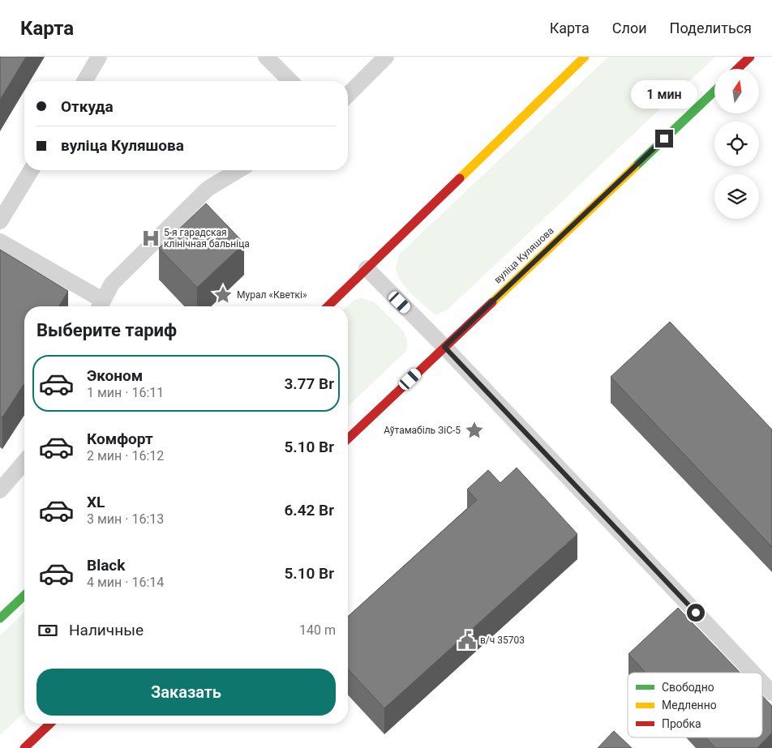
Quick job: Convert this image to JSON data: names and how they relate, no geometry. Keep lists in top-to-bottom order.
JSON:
{
  "streets": {
    "main road": ["вуліца Куляшова"]
  },
  "places": {
    "hospital": ["5-я гарадская клінічная бальніца"],
    "place": ["Мурал «Кветкі»", "Аўтамабіль ЗіС-5"],
    "public building": ["в/ч 35703"]
  },
  "legend": ["Свободно", "Медленно", "Пробка"],
  "north": "top",
  "page": {
    "header": "Карта",
    "nav": ["Карта", "Слои", "Поделиться"],
    "bubble": "1 мин",
    "banner": ["Откуда", "вуліца Куляшова"],
    "heading": "Выберите тариф",
    "list": [
      {
        "name": "Эконом",
        "note": "1 мин · 16:11",
        "value": "3.77 Br"
      },
      {
        "name": "Комфорт",
        "note": "2 мин · 16:12",
        "value": "5.10 Br"
      },
      {
        "name": "XL",
        "note": "3 мин · 16:13",
        "value": "6.42 Br"
      },
      {
        "name": "Black",
        "note": "4 мин · 16:14",
        "value": "5.10 Br"
      }
    ],
    "pay": ["Наличные", "140 m"],
    "buttons": "Заказать"
  }
}
